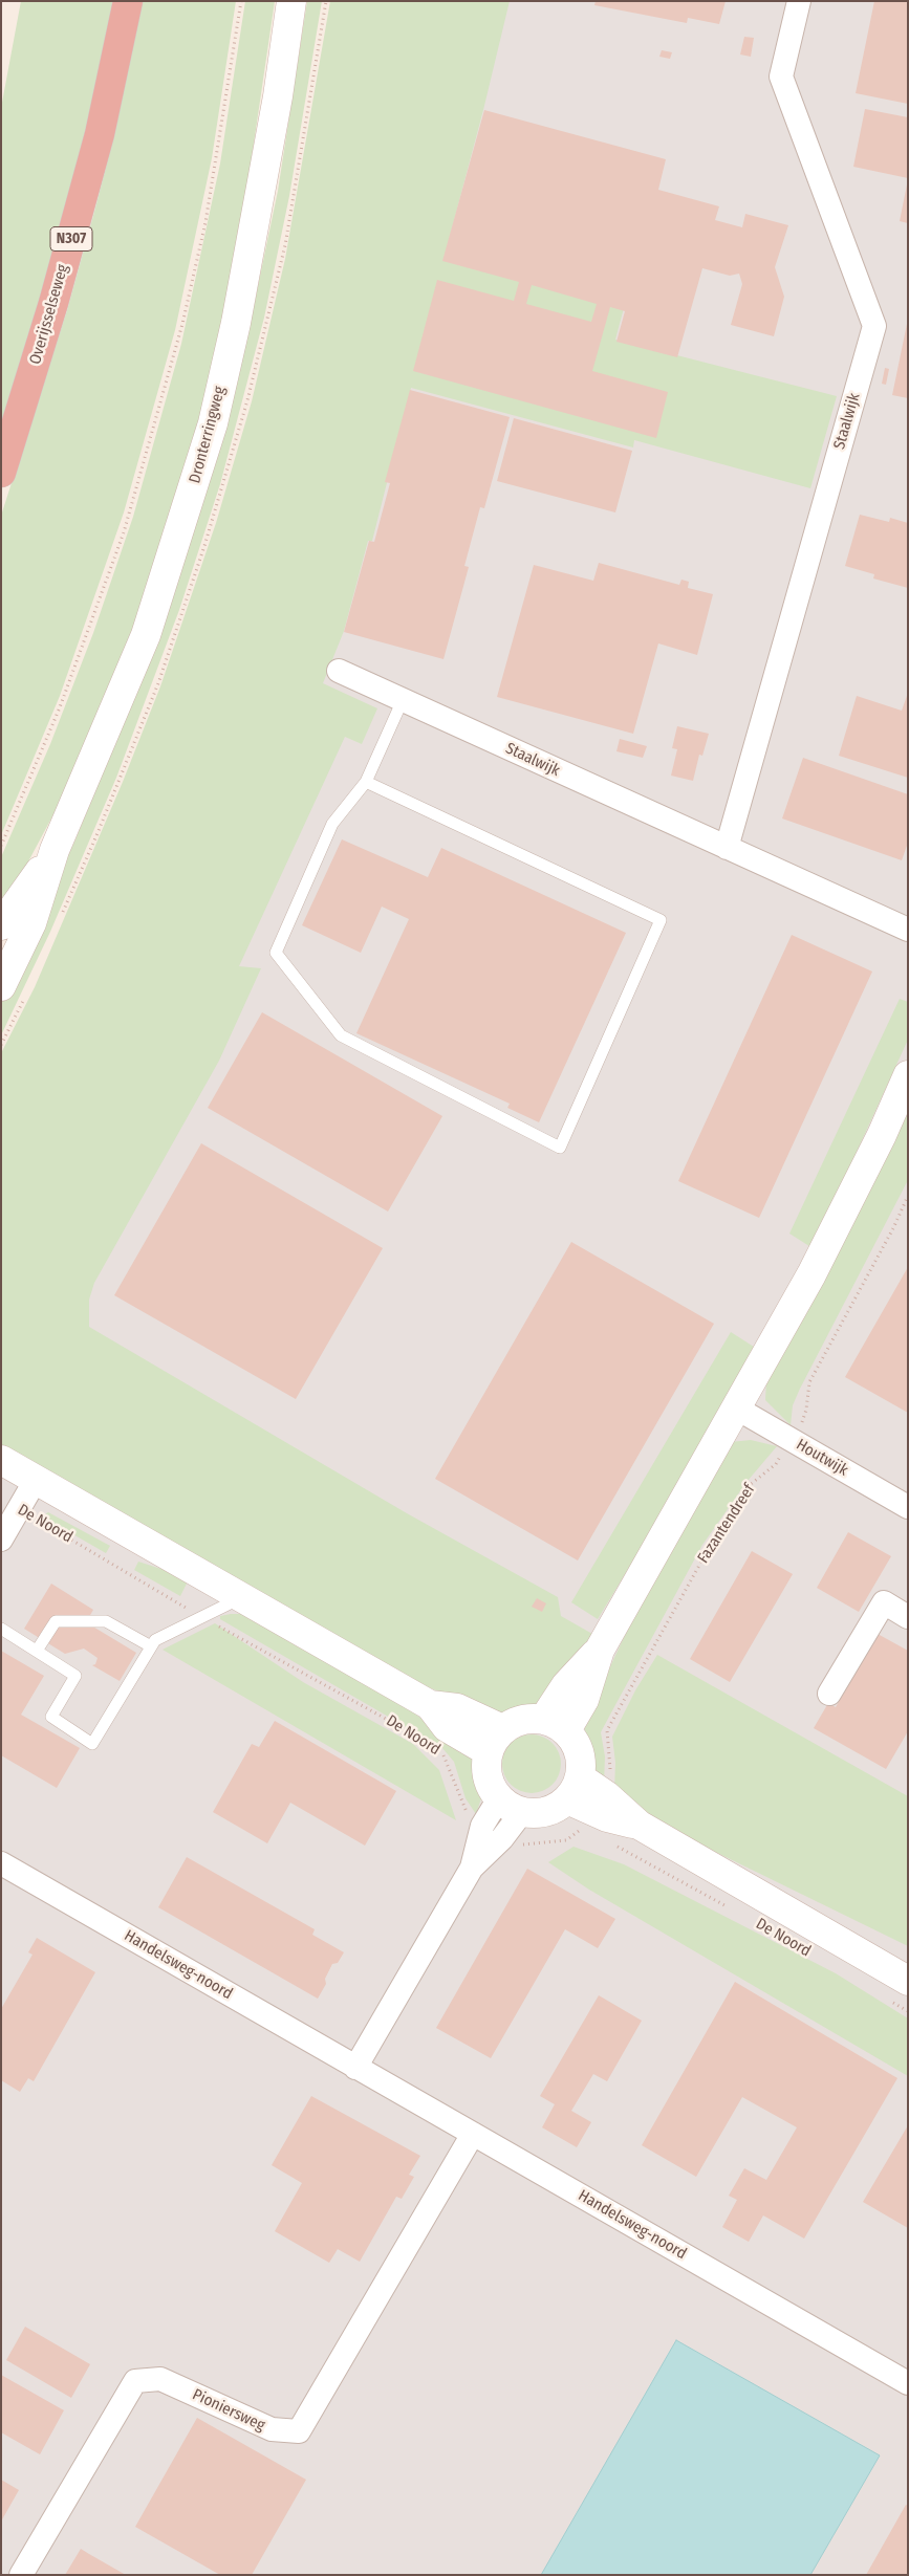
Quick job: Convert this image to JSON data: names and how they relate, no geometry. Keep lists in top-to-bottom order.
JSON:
{
  "streets": {
    "highway": ["N307", "Overijsselseweg"],
    "main road": ["Dronterringweg", "De Noord"],
    "street": [
      "Staalwijk",
      "Houtwijk",
      "Handelsweg-noord",
      "Pioniersweg"
    ],
    "path": ["Fazantendreef"]
  },
  "crossings": [
    ["Houtwijk", "Fazantendreef"],
    ["De Noord", "Fazantendreef"],
    ["Handelsweg-noord", "Pioniersweg"]
  ]
}
